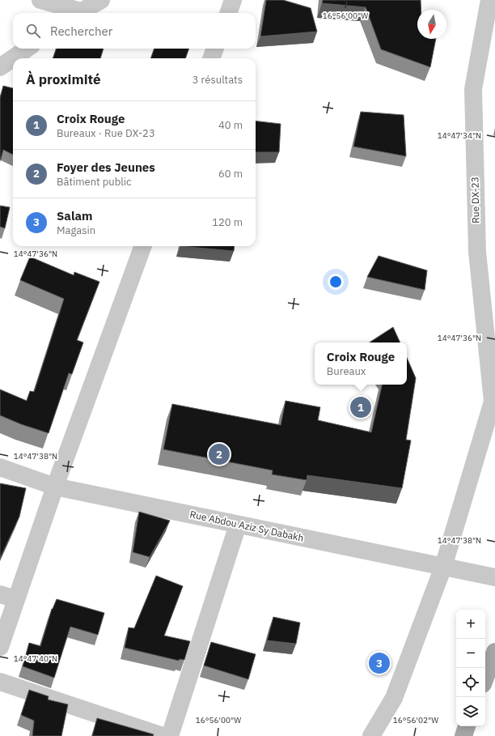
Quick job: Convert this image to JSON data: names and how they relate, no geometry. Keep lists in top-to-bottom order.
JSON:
{
  "streets": {
    "street": ["Rue DX-23", "Rue Abdou Aziz Sy Dabakh"]
  },
  "north": "bottom",
  "page": {
    "search": "Rechercher",
    "heading": ["À proximité", "3 résultats"],
    "list": [
      {
        "mark": "1",
        "name": "Croix Rouge",
        "note": "Bureaux · Rue DX-23",
        "value": "40 m"
      },
      {
        "mark": "2",
        "name": "Foyer des Jeunes",
        "note": "Bâtiment public",
        "value": "60 m"
      },
      {
        "mark": "3",
        "name": "Salam",
        "note": "Magasin",
        "value": "120 m"
      }
    ],
    "popup": ["Croix Rouge", "Bureaux"],
    "pins": ["1", "2", "3"],
    "map_buttons": ["+", "−"]
  },
  "coordinates": [
    "16°56'00\"W",
    "14°47'34\"N",
    "14°47'36\"N",
    "14°47'38\"N",
    "14°47'40\"N",
    "16°56'02\"W"
  ]
}
